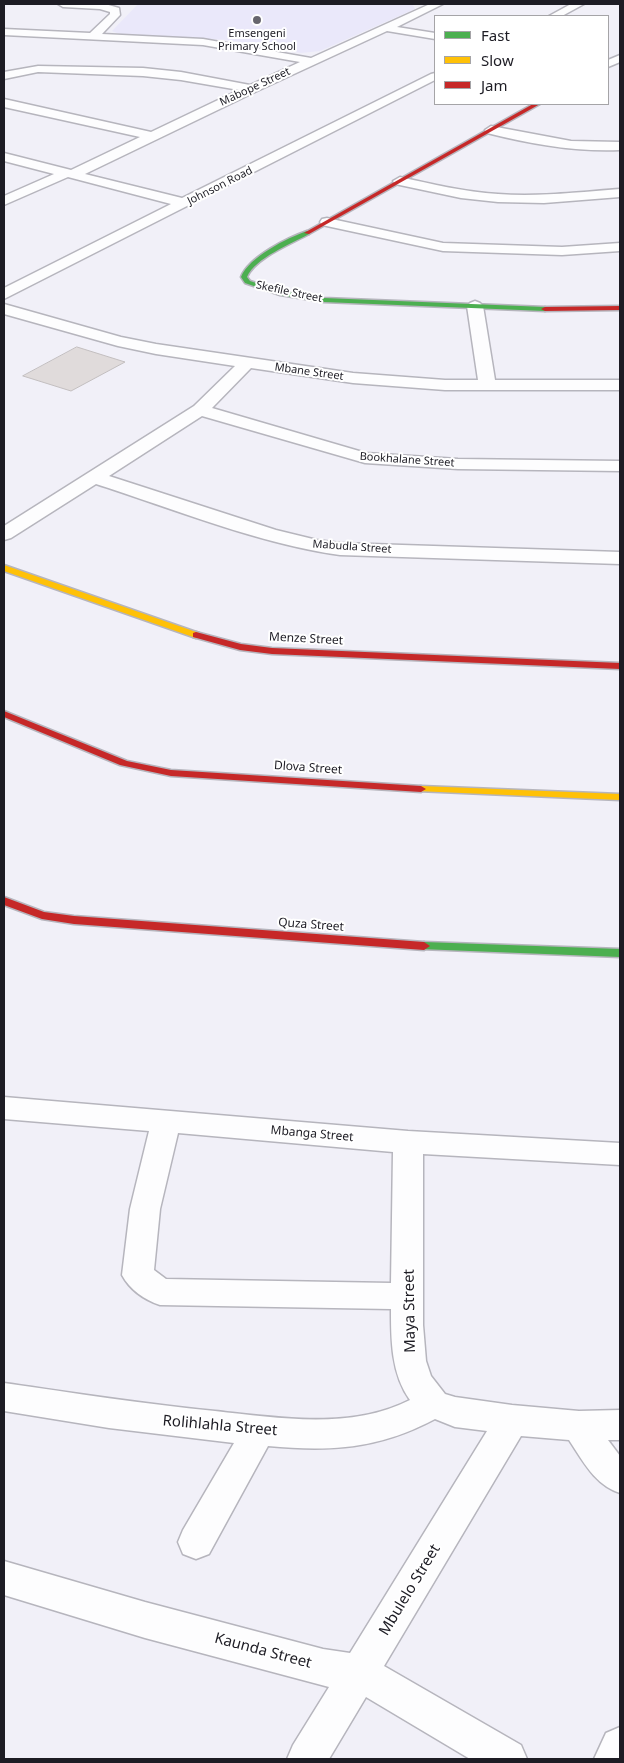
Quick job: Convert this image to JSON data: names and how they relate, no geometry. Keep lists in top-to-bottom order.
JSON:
{
  "streets": {
    "street": [
      "Mabope Street",
      "Johnson Road",
      "Skefile Street",
      "Mbane Street",
      "Bookhalane Street",
      "Mabudla Street",
      "Menze Street",
      "Dlova Street",
      "Quza Street",
      "Mbanga Street",
      "Maya Street",
      "Rolihlahla Street",
      "Mbulelo Street",
      "Kaunda Street"
    ]
  },
  "crossings": [
    ["Mbanga Street", "Maya Street"],
    ["Maya Street", "Rolihlahla Street"],
    ["Mbulelo Street", "Kaunda Street"]
  ],
  "places": ["Emsengeni Primary School"],
  "legend": ["Fast", "Slow", "Jam"]
}
